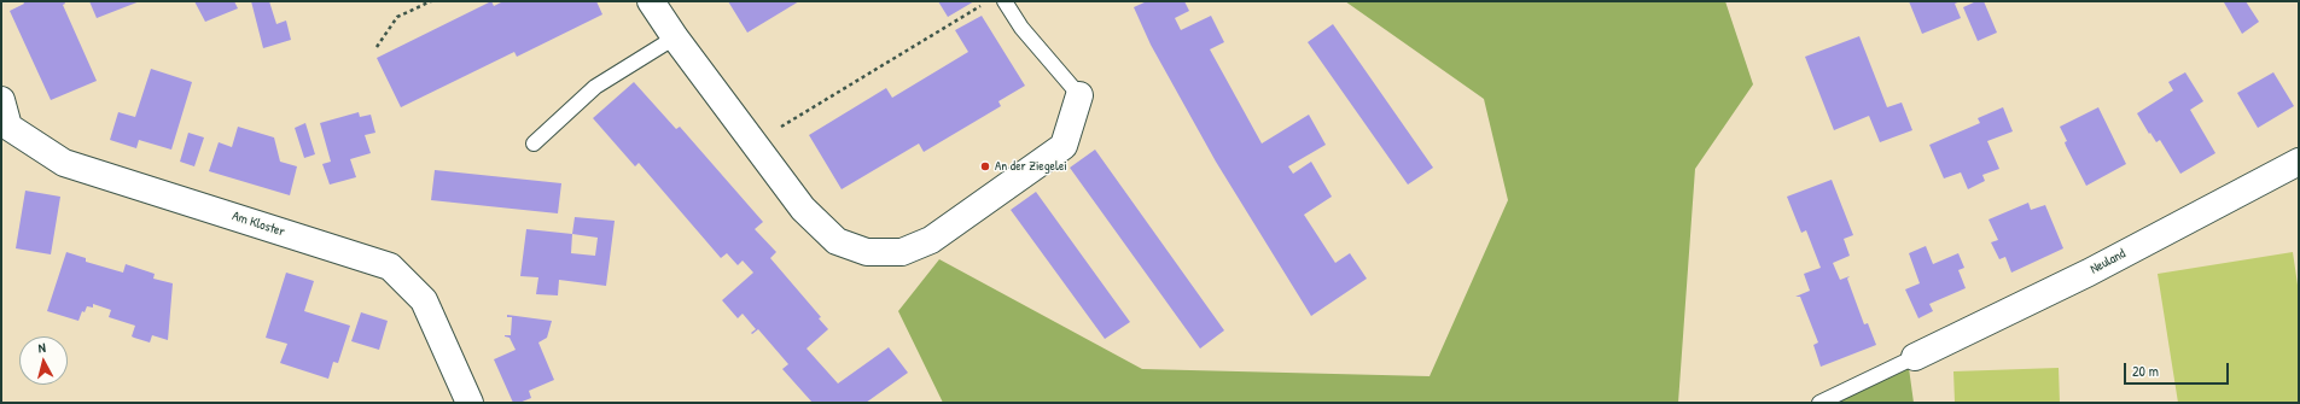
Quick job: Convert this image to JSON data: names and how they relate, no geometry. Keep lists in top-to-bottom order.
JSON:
{
  "streets": {
    "street": ["Am Kloster", "Neuland"]
  },
  "places": ["An der Ziegelei"],
  "scale_bar": "20 m",
  "north": "top"
}
